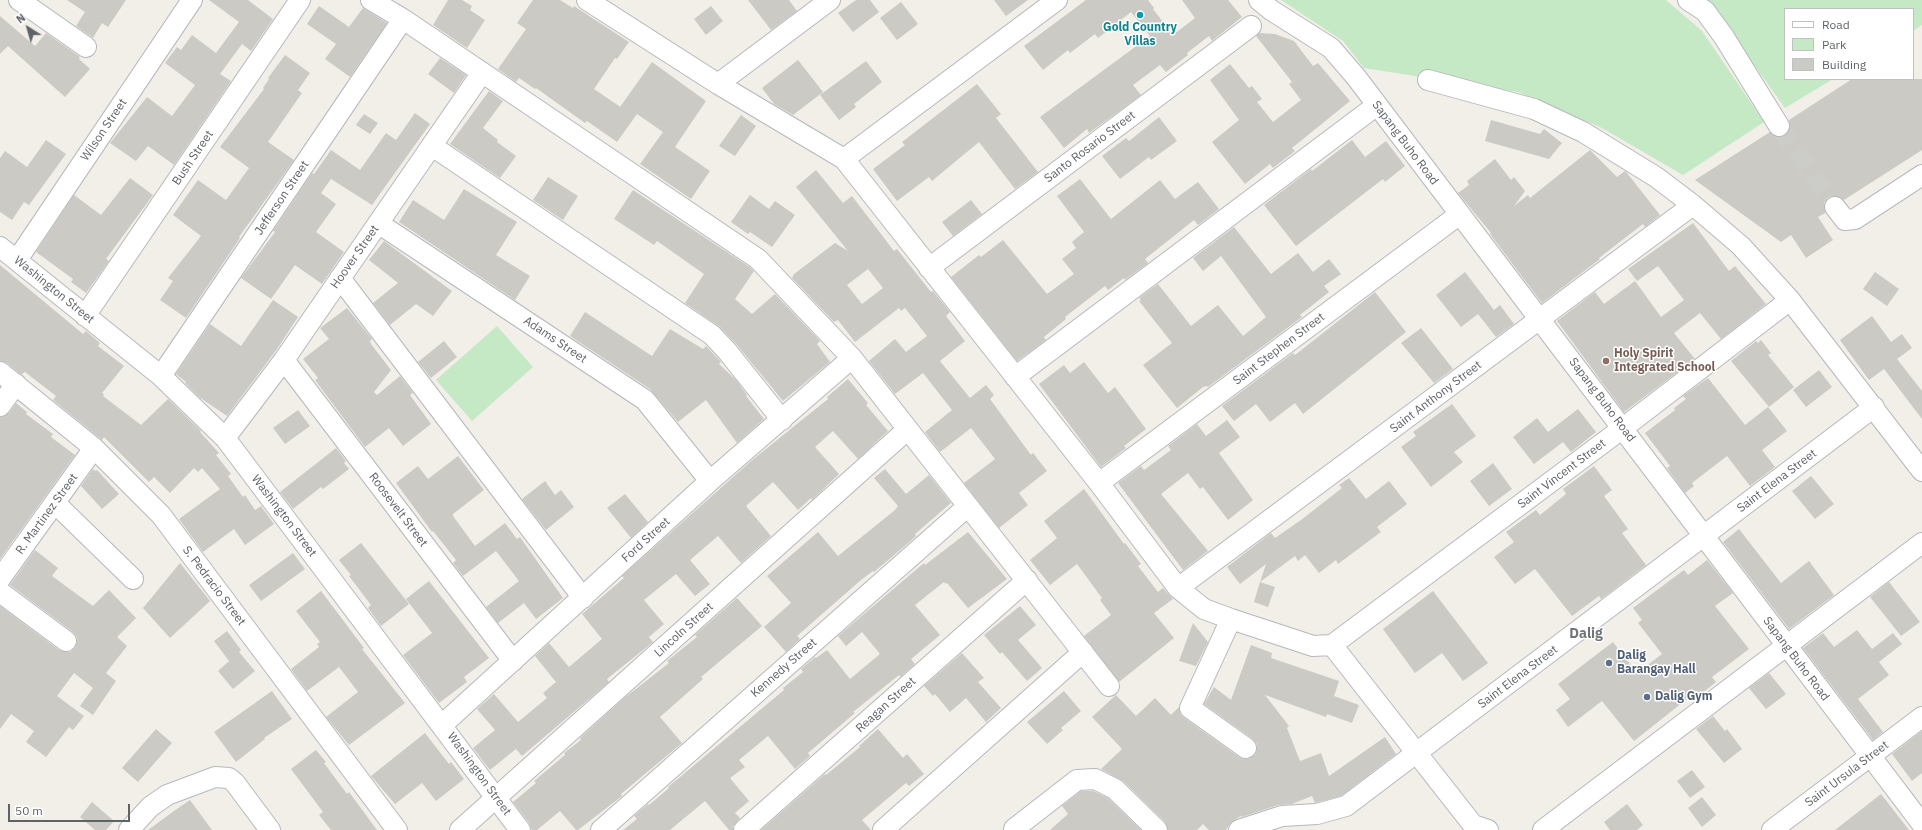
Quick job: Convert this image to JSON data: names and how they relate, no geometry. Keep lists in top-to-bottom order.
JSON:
{
  "streets": {
    "street": [
      "Wilson Street",
      "Sapang Buho Road",
      "Santo Rosario Street",
      "Bush Street",
      "Jefferson Street",
      "Hoover Street",
      "Washington Street",
      "Adams Street",
      "Saint Stephen Street",
      "Saint Anthony Street",
      "Saint Vincent Street",
      "Saint Elena Street",
      "Roosevelt Street",
      "R. Martinez Street",
      "Ford Street",
      "S. Pedracio Street",
      "Lincoln Street",
      "Kennedy Street",
      "Reagan Street",
      "Saint Ursula Street"
    ]
  },
  "crossings": [
    ["Wilson Street", "Washington Street"],
    ["Sapang Buho Road", "Saint Stephen Street"],
    ["Sapang Buho Road", "Saint Anthony Street"],
    ["Sapang Buho Road", "Saint Vincent Street"],
    ["Sapang Buho Road", "Saint Elena Street"],
    ["Sapang Buho Road", "Saint Ursula Street"],
    ["Bush Street", "Washington Street"],
    ["Jefferson Street", "Washington Street"],
    ["Hoover Street", "Washington Street"],
    ["Hoover Street", "Adams Street"],
    ["Hoover Street", "Roosevelt Street"],
    ["Washington Street", "Ford Street"],
    ["Washington Street", "Lincoln Street"],
    ["Adams Street", "Ford Street"],
    ["Roosevelt Street", "Ford Street"],
    ["R. Martinez Street", "S. Pedracio Street"]
  ],
  "districts": ["Dalig"],
  "places": [
    "Gold Country Villas",
    "Holy Spirit Integrated School",
    "Dalig Barangay Hall",
    "Dalig Gym"
  ],
  "legend": ["Road", "Park", "Building"],
  "scale_bar": "50 m",
  "north": "top left"
}
